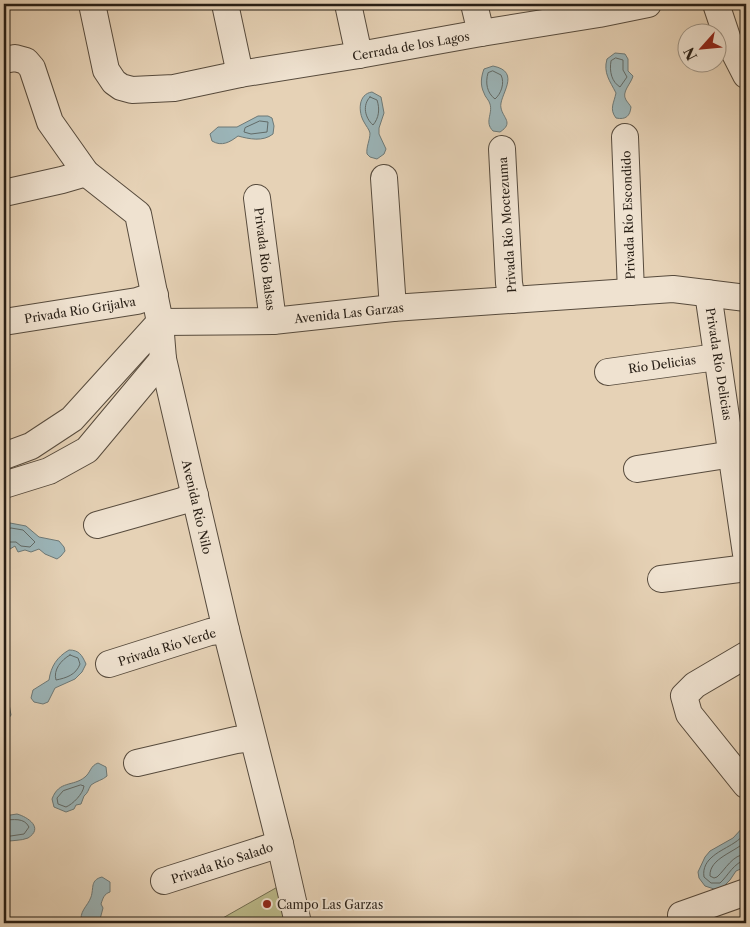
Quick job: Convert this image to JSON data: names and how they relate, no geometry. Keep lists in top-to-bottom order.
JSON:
{
  "streets": {
    "street": [
      "Cerrada de los Lagos",
      "Privada Río Escondido",
      "Privada Río Moctezuma",
      "Privada Río Balsas",
      "Privada Río Grijalva",
      "Avenida Las Garzas",
      "Río Delicias",
      "Privada Río Delicias",
      "Avenida Río Nilo",
      "Privada Río Verde",
      "Privada Río Salado"
    ]
  },
  "crossings": [
    ["Privada Río Escondido", "Avenida Las Garzas"],
    ["Privada Río Moctezuma", "Avenida Las Garzas"],
    ["Privada Río Balsas", "Avenida Las Garzas"],
    ["Privada Río Grijalva", "Avenida Río Nilo"],
    ["Avenida Las Garzas", "Privada Río Delicias"],
    ["Avenida Las Garzas", "Avenida Río Nilo"],
    ["Río Delicias", "Privada Río Delicias"],
    ["Avenida Río Nilo", "Privada Río Verde"],
    ["Avenida Río Nilo", "Privada Río Salado"]
  ],
  "places": ["Campo Las Garzas"],
  "north": "bottom left"
}
